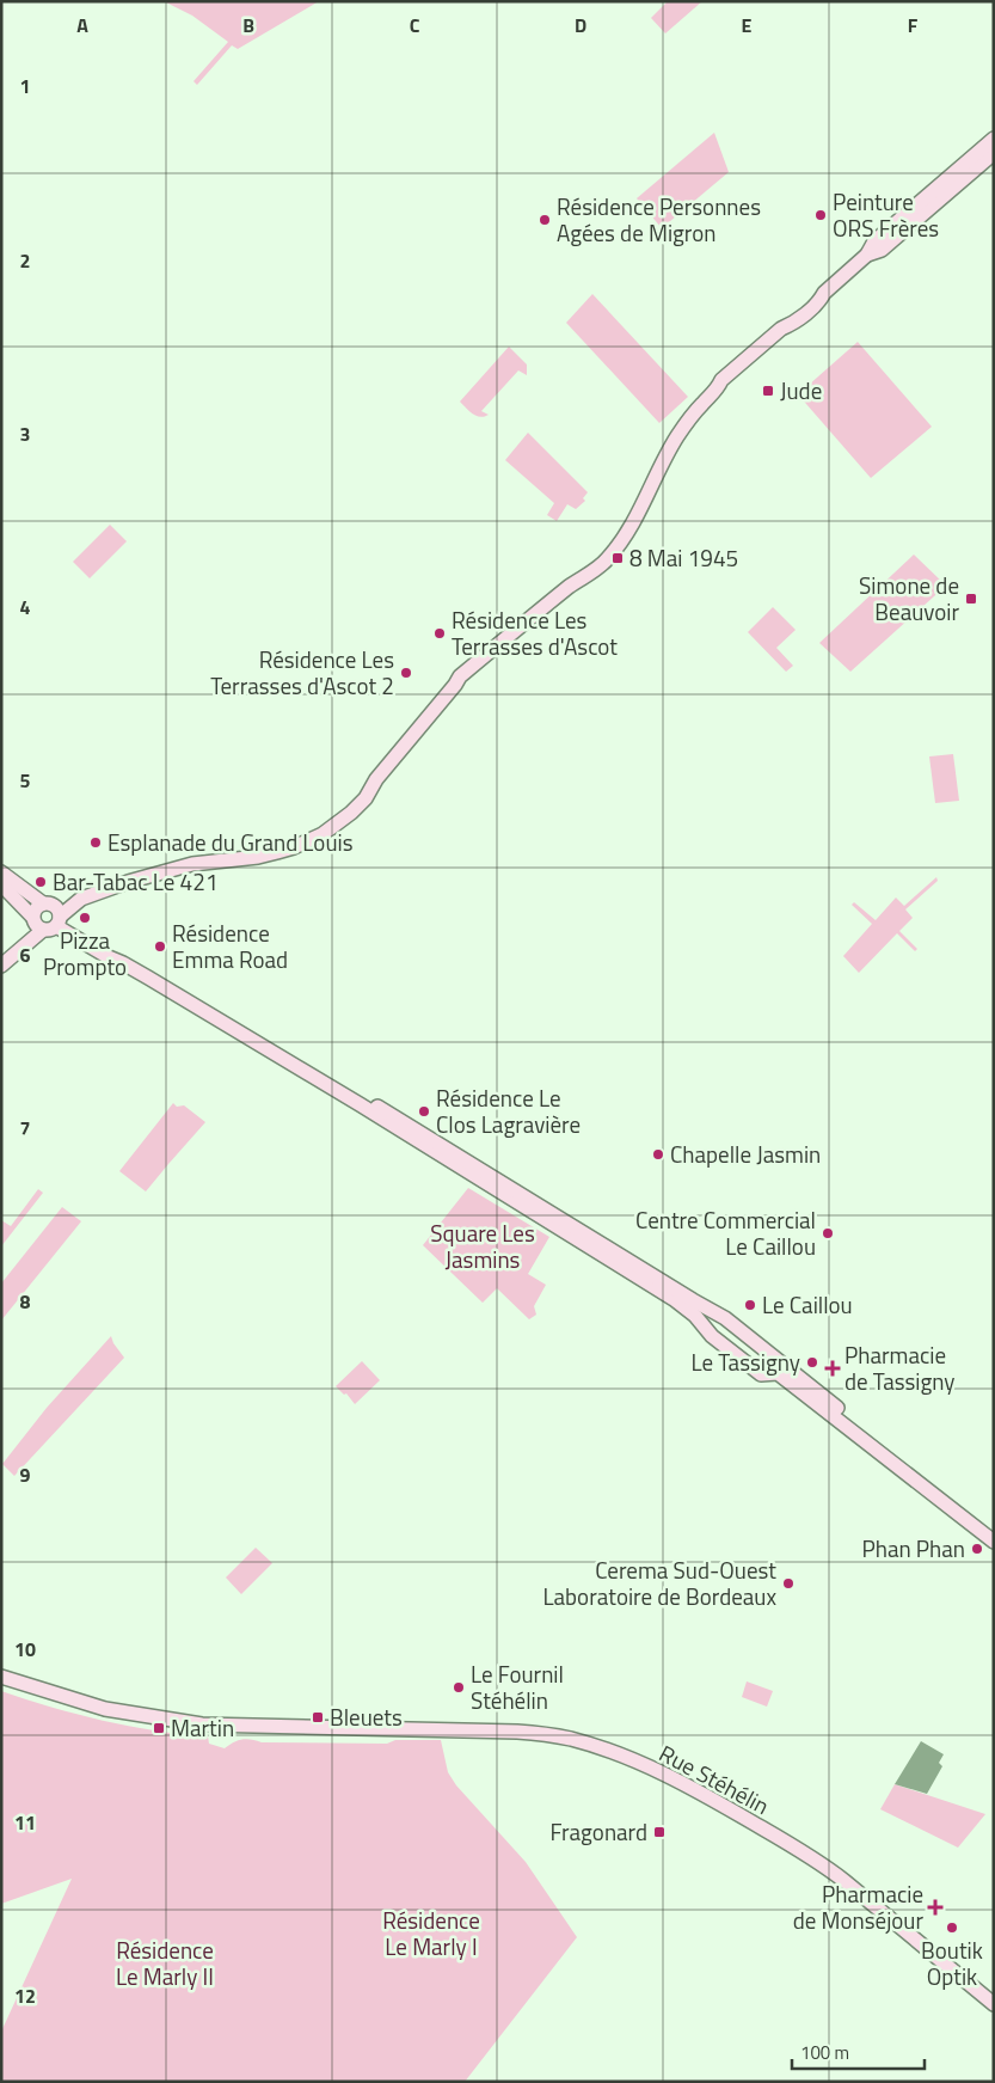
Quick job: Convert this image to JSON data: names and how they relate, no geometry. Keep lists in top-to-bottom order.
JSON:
{
  "streets": {
    "street": ["Rue Stéhélin"]
  },
  "parks": ["Square Les Jasmins", "Résidence Le Marly I", "Résidence Le Marly II"],
  "places": {
    "other": [
      "Peinture ORS Frères",
      "Résidence Personnes Agées de Migron",
      "Résidence Les Terrasses d'Ascot",
      "Résidence Les Terrasses d'Ascot 2",
      "Esplanade du Grand Louis",
      "Bar-Tabac Le 421",
      "Pizza Prompto",
      "Résidence Emma Road",
      "Résidence Le Clos Lagravière",
      "Chapelle Jasmin",
      "Centre Commercial Le Caillou",
      "Le Caillou",
      "Le Tassigny",
      "Phan Phan",
      "Cerema Sud-Ouest Laboratoire de Bordeaux",
      "Le Fournil Stéhélin",
      "Boutik Optik"
    ],
    "transit": [
      "Jude",
      "8 Mai 1945",
      "Simone de Beauvoir",
      "Bleuets",
      "Martin",
      "Fragonard"
    ],
    "health": ["Pharmacie de Tassigny", "Pharmacie de Monséjour"]
  },
  "scale_bar": "100 m",
  "grid": {
    "columns": [
      "A",
      "B",
      "C",
      "D",
      "E",
      "F"
    ],
    "rows": [
      "1",
      "2",
      "3",
      "4",
      "5",
      "6",
      "7",
      "8",
      "9",
      "10",
      "11",
      "12"
    ]
  }
}
